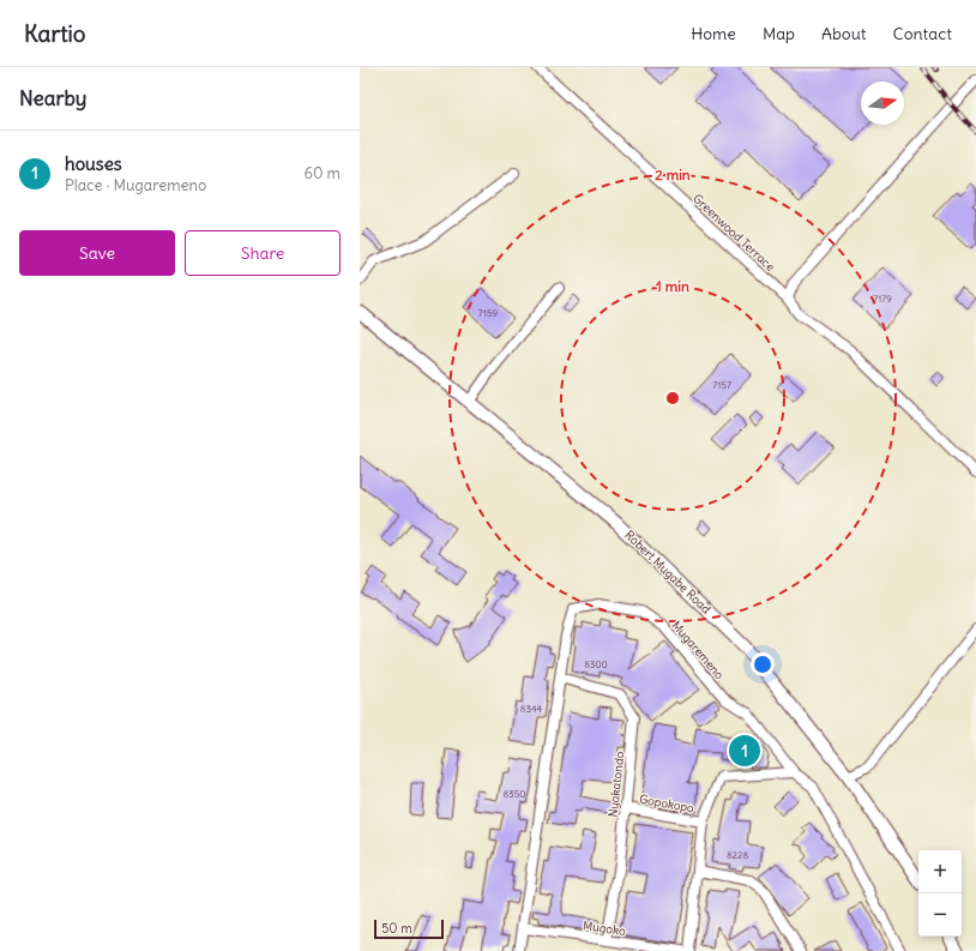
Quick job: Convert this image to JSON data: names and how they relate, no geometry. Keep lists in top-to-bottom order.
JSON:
{
  "streets": {
    "main road": ["Robert Mugabe Road"],
    "street": [
      "Greenwood Terrace",
      "Mugaremeno",
      "Nyakatondo",
      "Gopokopo",
      "Mugoko"
    ]
  },
  "crossings": [
    ["Mugaremeno", "Nyakatondo"],
    ["Mugaremeno", "Mugoko"],
    ["Nyakatondo", "Gopokopo"],
    ["Nyakatondo", "Mugoko"]
  ],
  "house_numbers": [
    "7179",
    "7159",
    "7157",
    "8300",
    "8344",
    "8350",
    "8228"
  ],
  "scale_bar": "50 m",
  "north": "right",
  "page": {
    "header": "Kartio",
    "nav": [
      "Home",
      "Map",
      "About",
      "Contact"
    ],
    "heading": "Nearby",
    "list": [
      {
        "mark": "1",
        "name": "houses",
        "note": "Place · Mugaremeno",
        "value": "60 m"
      }
    ],
    "buttons": ["Save", "Share"],
    "pins": "1",
    "map_buttons": ["+", "−"],
    "scale": "50 m"
  },
  "rings": ["2 min", "1 min"]
}
